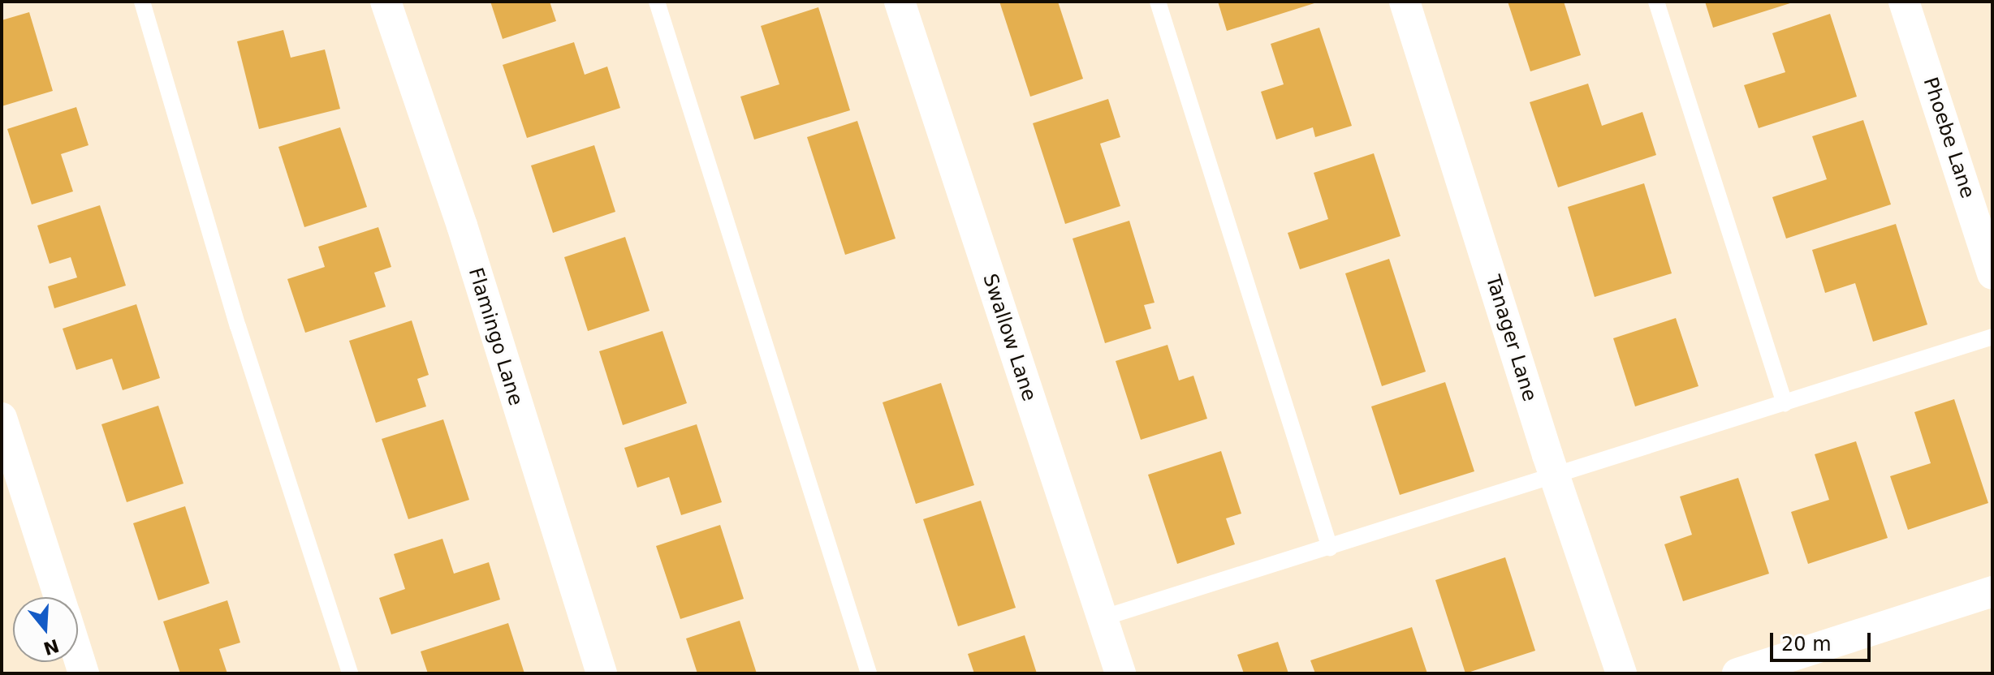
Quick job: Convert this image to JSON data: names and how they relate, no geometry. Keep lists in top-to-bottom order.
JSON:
{
  "streets": {
    "street": [
      "Phoebe Lane",
      "Flamingo Lane",
      "Swallow Lane",
      "Tanager Lane"
    ]
  },
  "scale_bar": "20 m",
  "north": "bottom"
}
